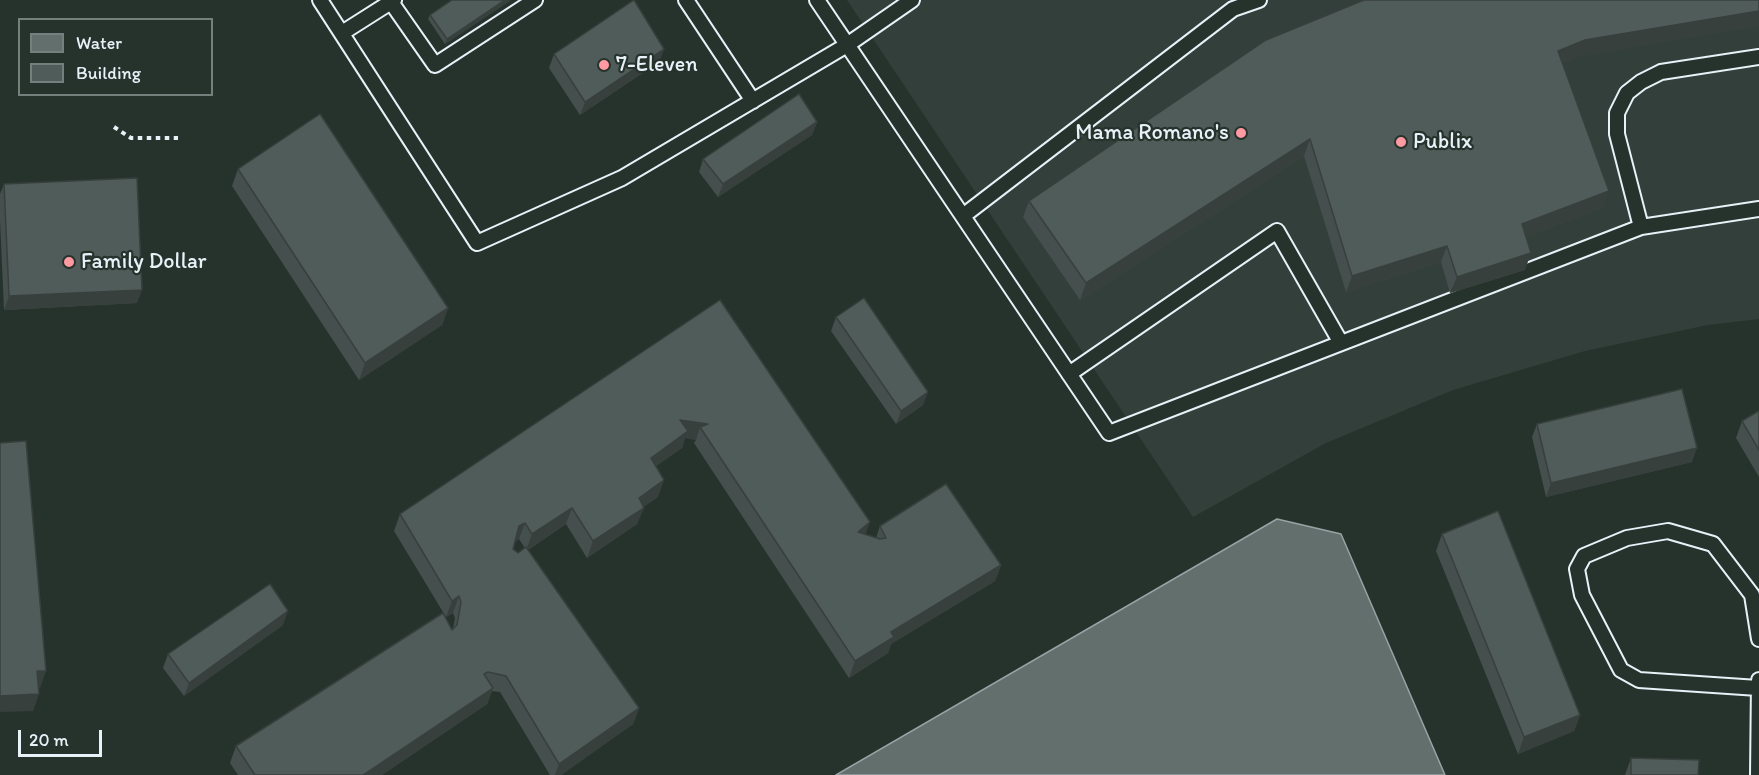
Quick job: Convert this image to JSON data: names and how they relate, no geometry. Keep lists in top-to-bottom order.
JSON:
{
  "places": [
    "7-Eleven",
    "Mama Romano's",
    "Publix",
    "Family Dollar"
  ],
  "legend": ["Water", "Building"],
  "scale_bar": "20 m"
}
